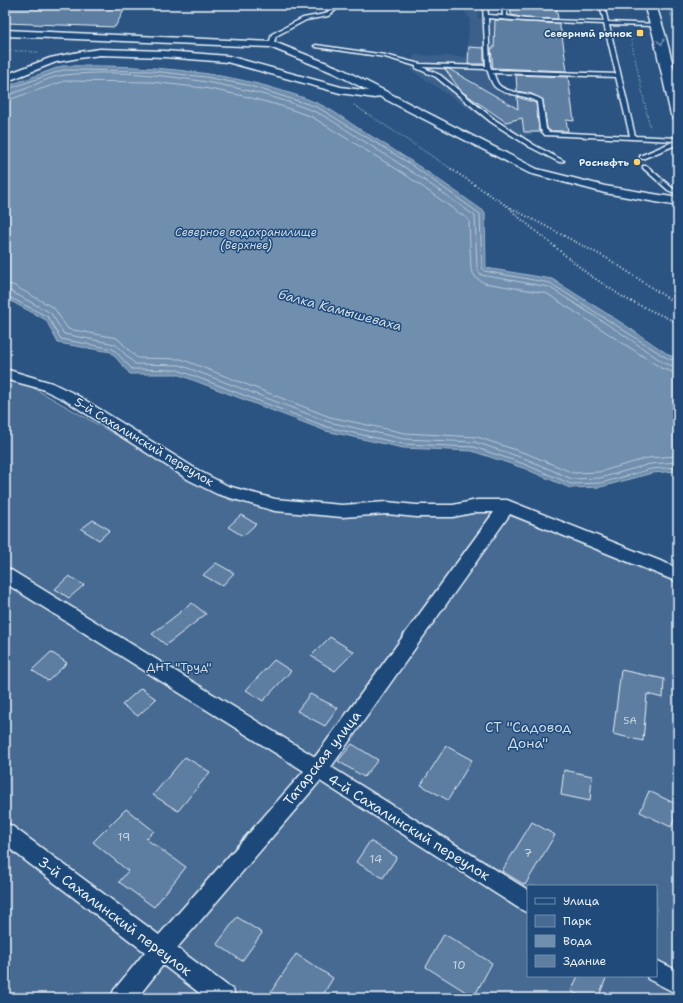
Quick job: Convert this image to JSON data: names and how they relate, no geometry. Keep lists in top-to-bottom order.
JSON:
{
  "streets": {
    "street": [
      "5-й Сахалинский переулок",
      "Татарская улица",
      "4-й Сахалинский переулок",
      "3-й Сахалинский переулок"
    ]
  },
  "crossings": [
    ["5-й Сахалинский переулок", "Татарская улица"],
    ["Татарская улица", "4-й Сахалинский переулок"],
    ["Татарская улица", "3-й Сахалинский переулок"]
  ],
  "water": ["Северное водохранилище (Верхнее)", "балка Камышеваха"],
  "parks": ["ДНТ \"Труд\"", "СТ \"Садовод Дона\""],
  "places": {
    "transit": ["Северный рынок"],
    "other": ["Роснефть"]
  },
  "house_numbers": [
    "5А",
    "19",
    "7",
    "14",
    "10"
  ],
  "legend": [
    "Улица",
    "Парк",
    "Вода",
    "Здание"
  ]
}
